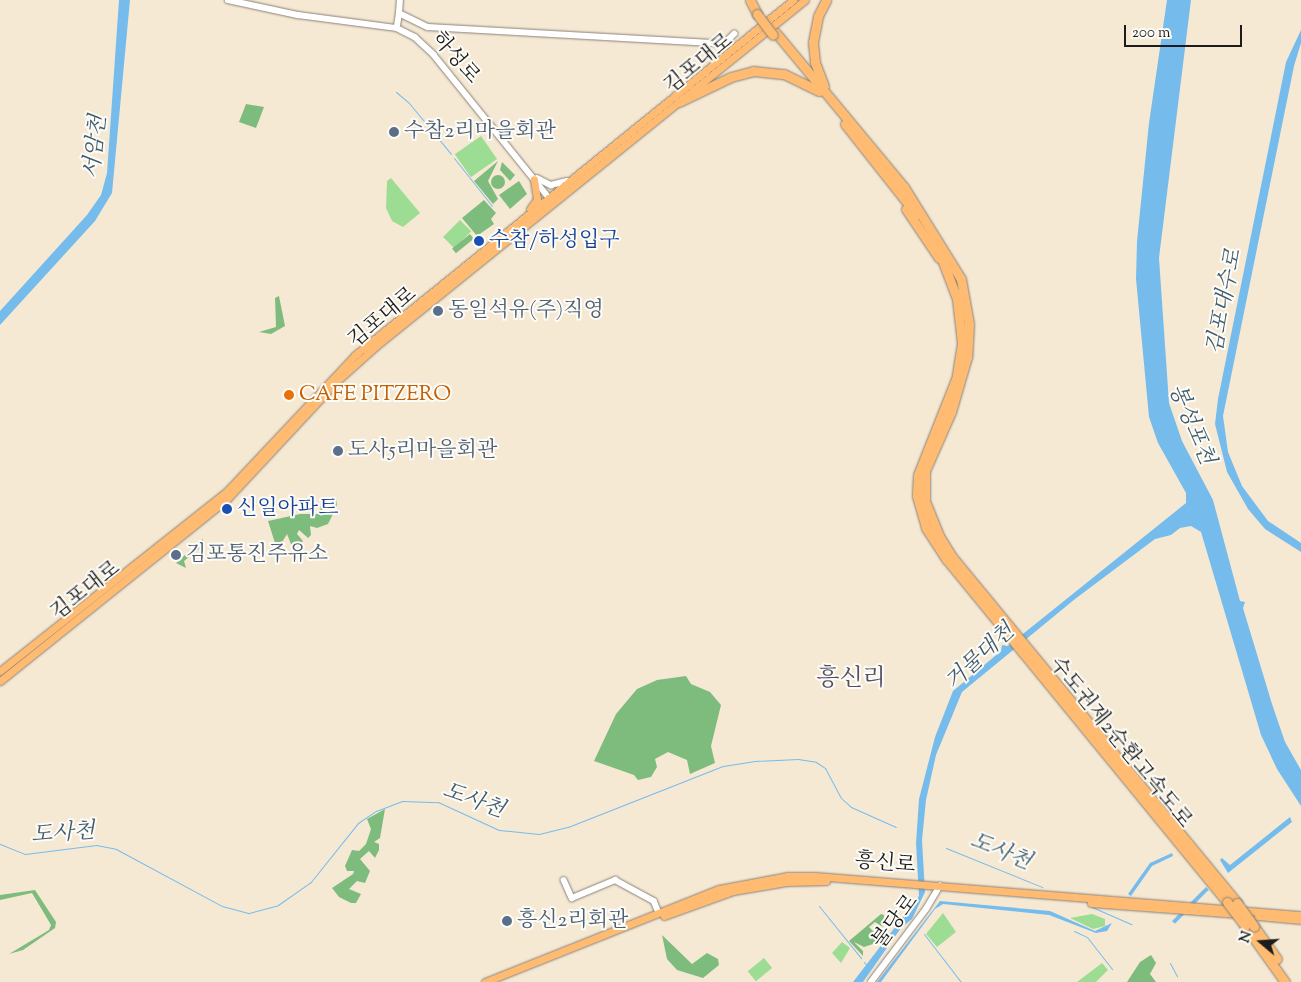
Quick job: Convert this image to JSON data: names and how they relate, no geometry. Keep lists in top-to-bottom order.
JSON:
{
  "streets": {
    "highway": ["수도권제2순환고속도로"],
    "main road": ["김포대로", "흥신로"],
    "street": ["하성로", "불당로"]
  },
  "crossings": [
    ["하성로", "김포대로"],
    ["흥신로", "불당로"]
  ],
  "districts": ["흥신리"],
  "water": [
    "서암천",
    "김포대수로",
    "봉성포천",
    "거물대천",
    "도사천"
  ],
  "places": [
    "수참2리마을회관",
    "수참/하성입구",
    "동일석유(주)직영",
    "CAFE PITZERO",
    "도사5리마을회관",
    "신일아파트",
    "김포통진주유소",
    "흥신2리회관"
  ],
  "scale_bar": "200 m",
  "north": "left"
}
